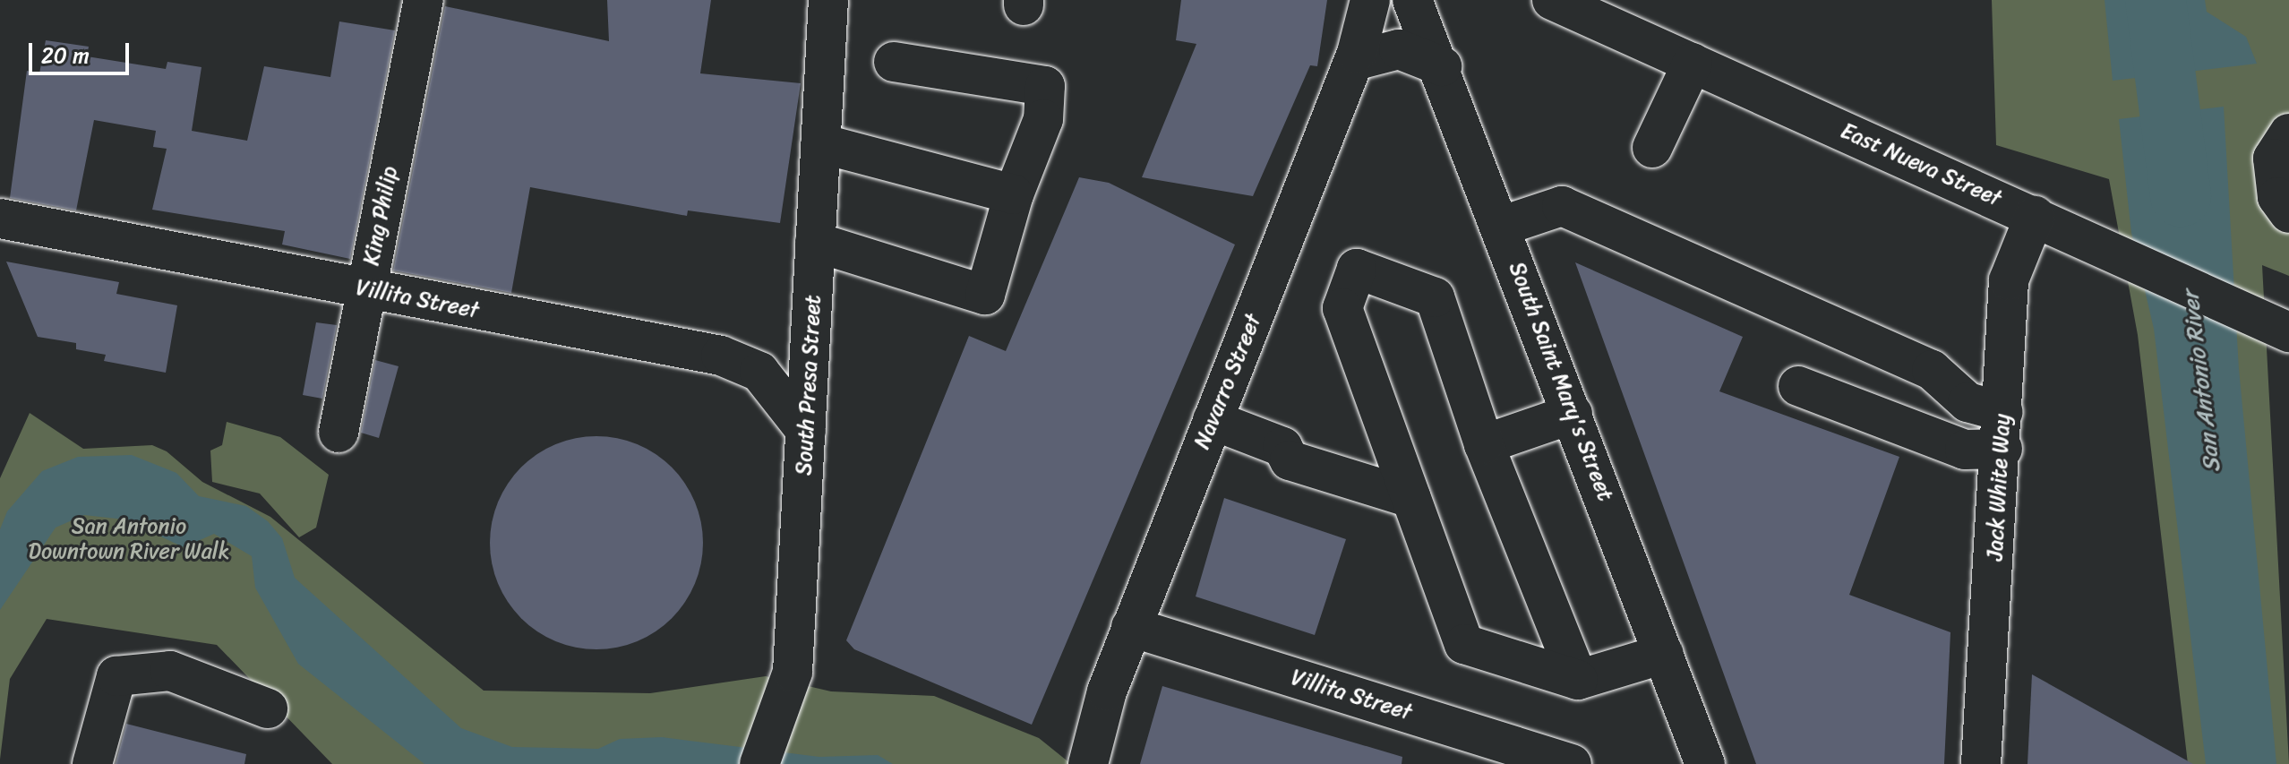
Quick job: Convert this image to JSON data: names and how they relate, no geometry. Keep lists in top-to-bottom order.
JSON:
{
  "streets": {
    "street": [
      "East Nueva Street",
      "King Philip",
      "Villita Street",
      "Navarro Street",
      "South Saint Mary's Street",
      "South Presa Street",
      "Jack White Way"
    ]
  },
  "crossings": [
    ["East Nueva Street", "Jack White Way"],
    ["King Philip", "Villita Street"],
    ["Villita Street", "Navarro Street"],
    ["Villita Street", "South Presa Street"]
  ],
  "water": ["San Antonio River"],
  "parks": ["San Antonio Downtown River Walk"],
  "scale_bar": "20 m"
}
